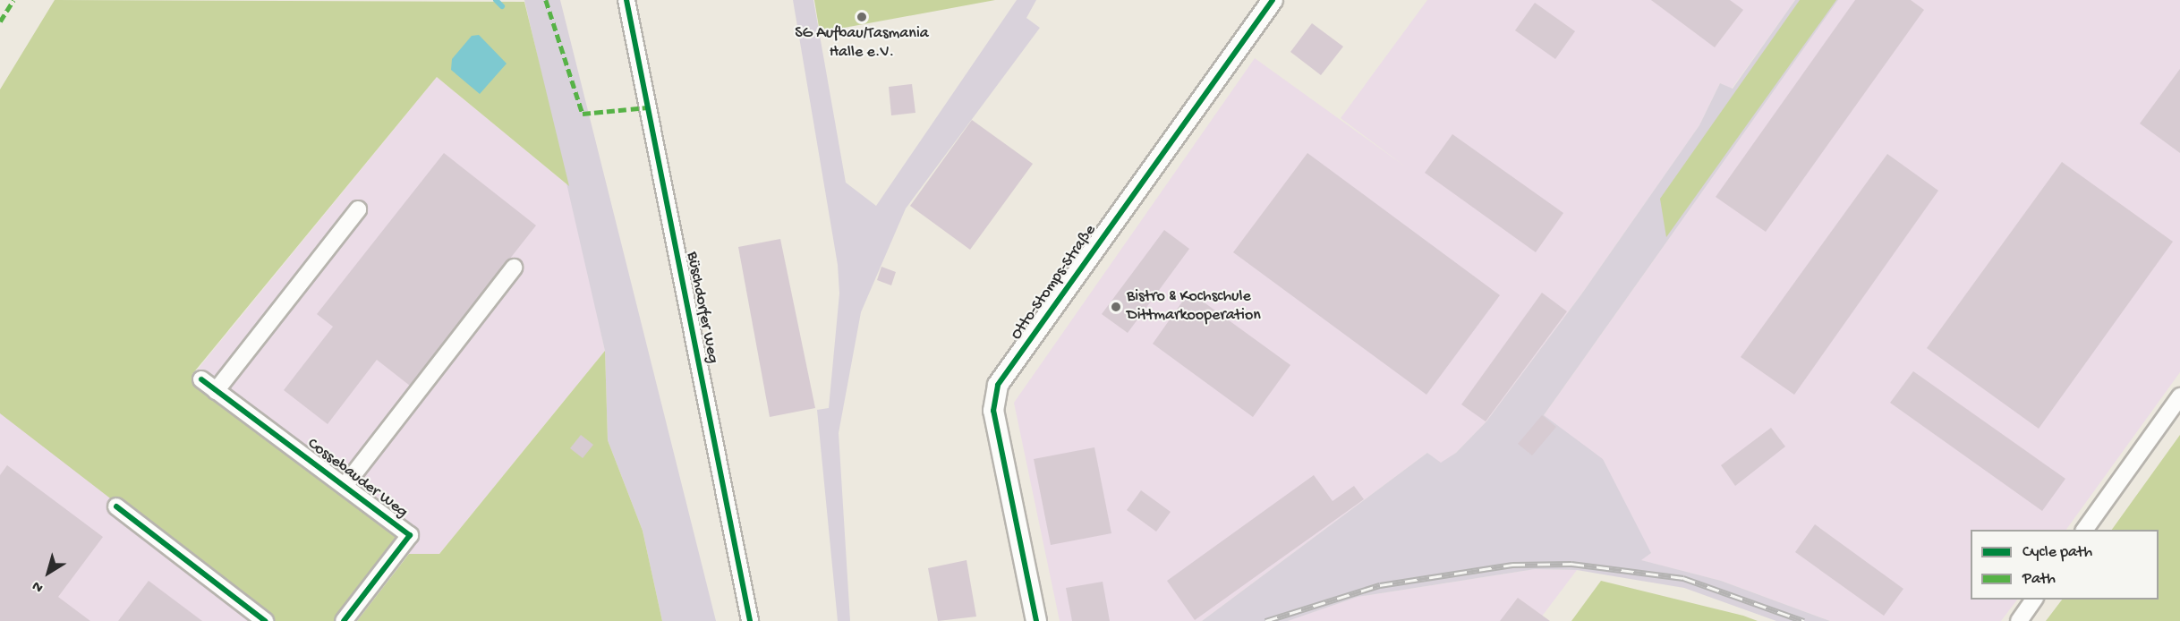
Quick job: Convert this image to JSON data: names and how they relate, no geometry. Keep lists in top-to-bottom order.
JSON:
{
  "streets": {
    "street": ["Otto-Stomps-Straße", "Büschdorfer Weg", "Cossebauder Weg"]
  },
  "places": ["SG Aufbau/Tasmania Halle e.V.", "Bistro & Kochschule Dittmarkooperation"],
  "legend": ["Cycle path", "Path"],
  "north": "bottom left"
}
